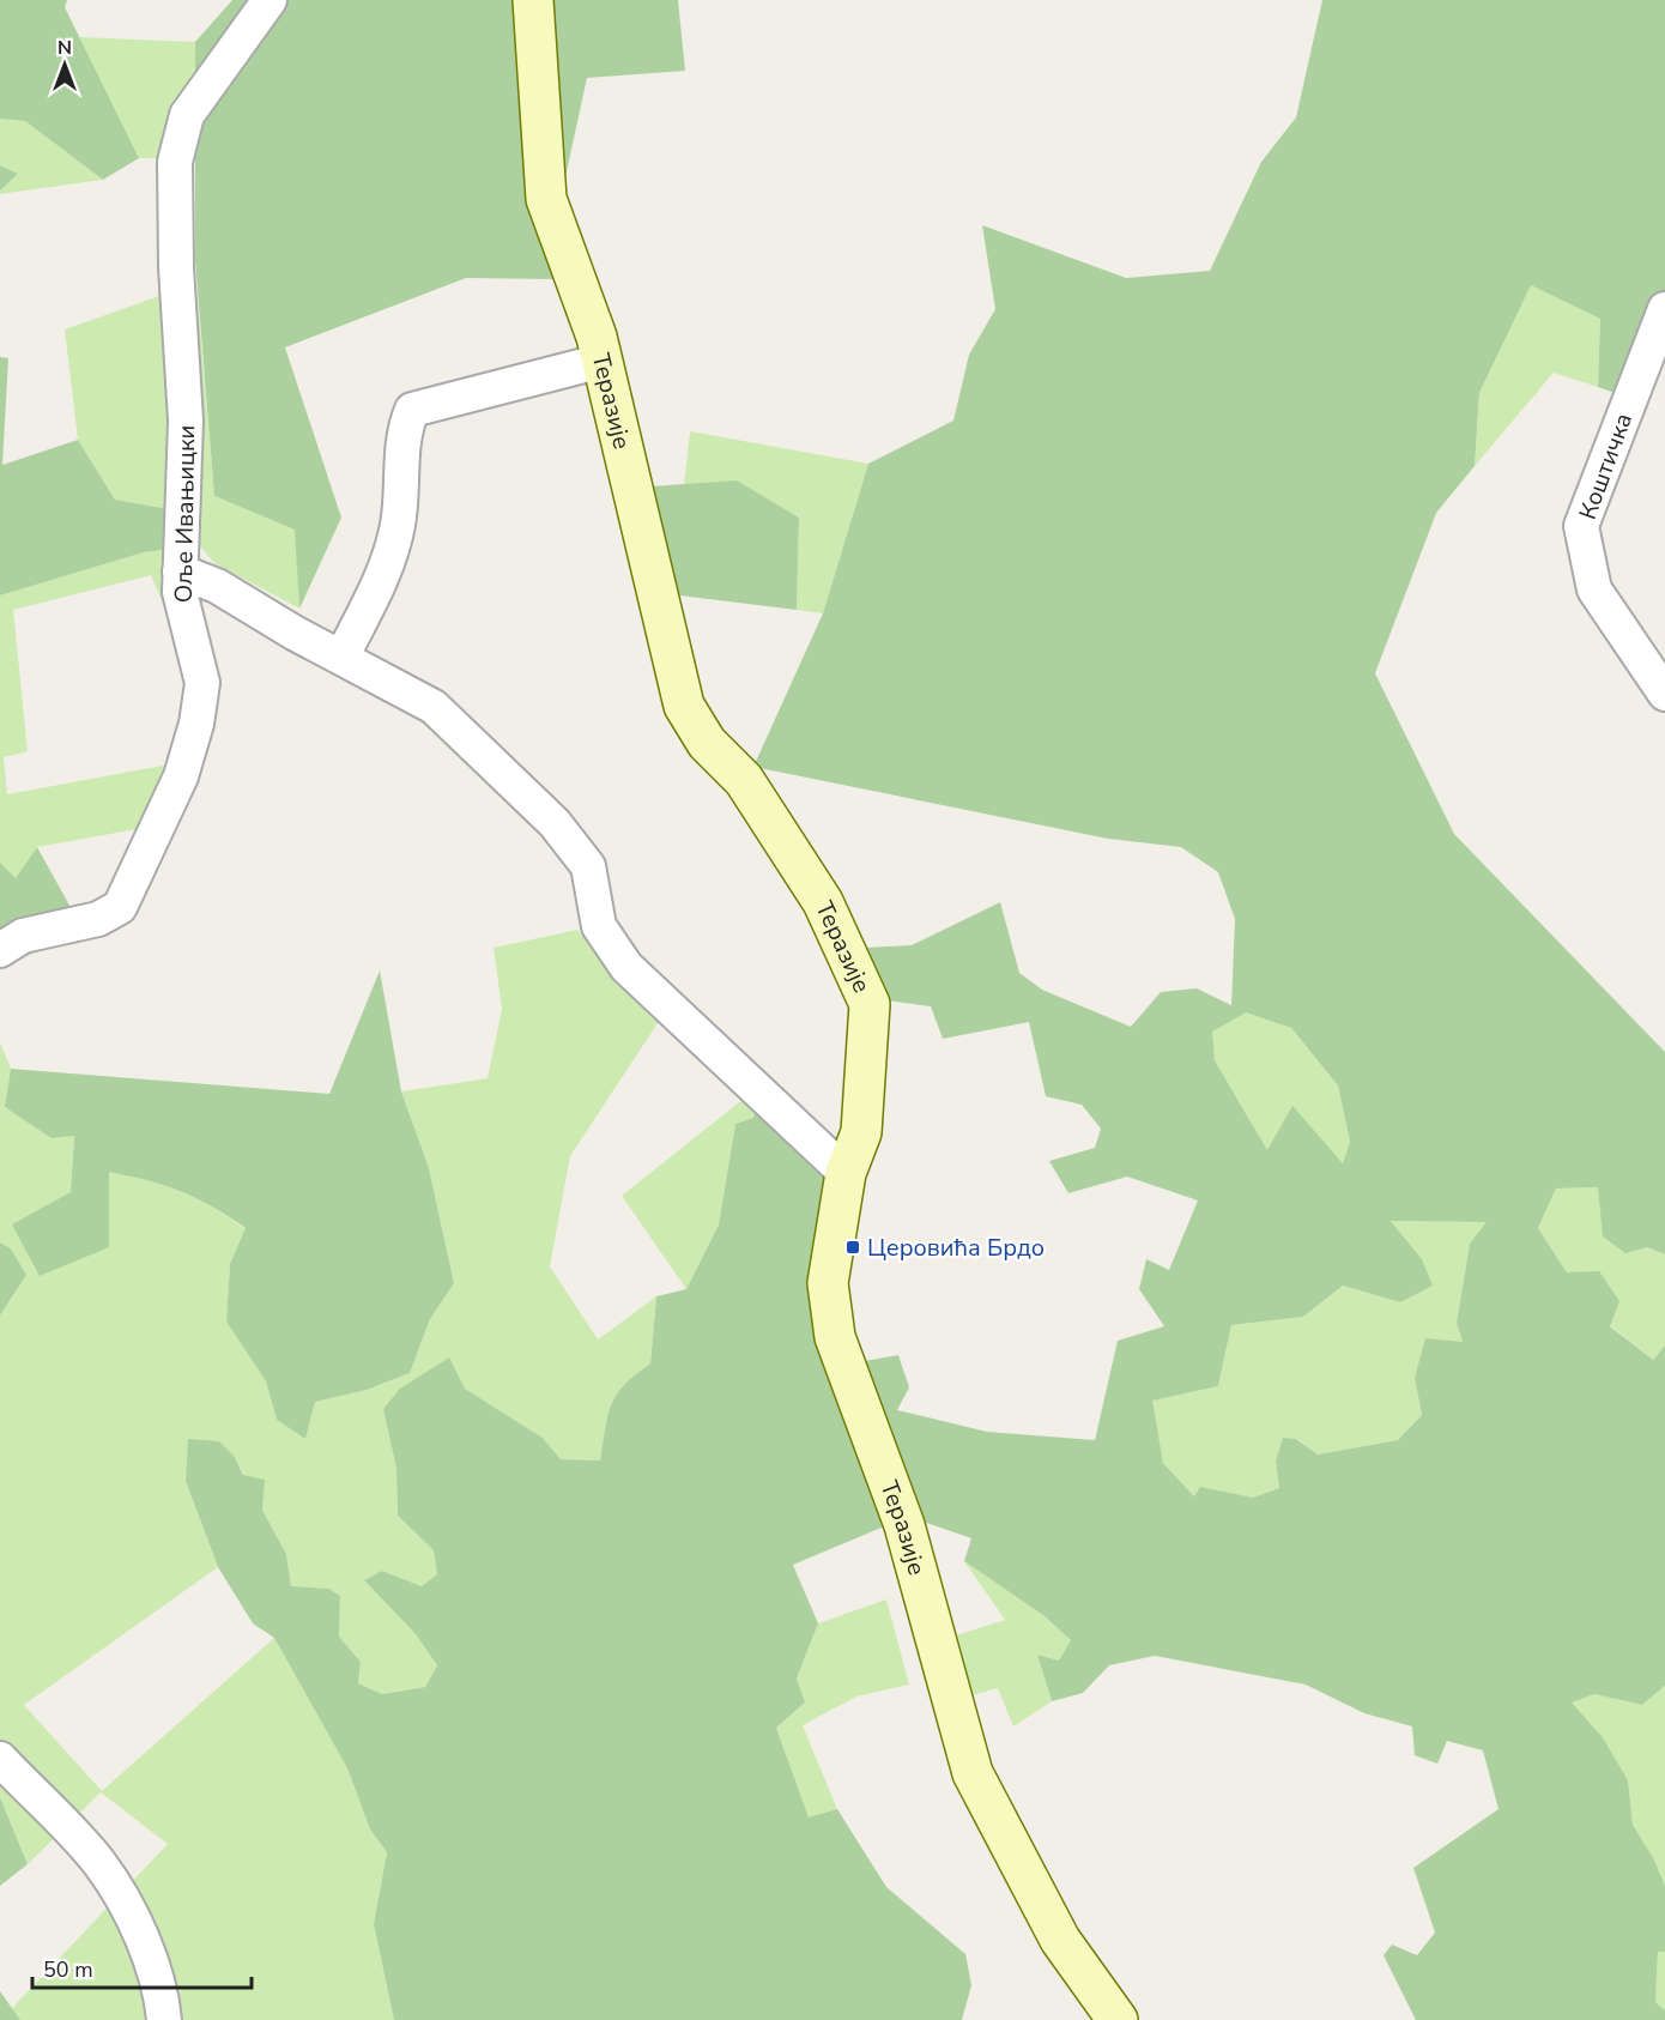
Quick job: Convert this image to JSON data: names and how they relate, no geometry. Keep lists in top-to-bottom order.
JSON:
{
  "streets": {
    "street": ["Теразије", "Коштичка", "Оље Ивањицки"]
  },
  "places": {
    "transit": ["Церовића Брдо"]
  },
  "scale_bar": "50 m",
  "north": "top"
}
